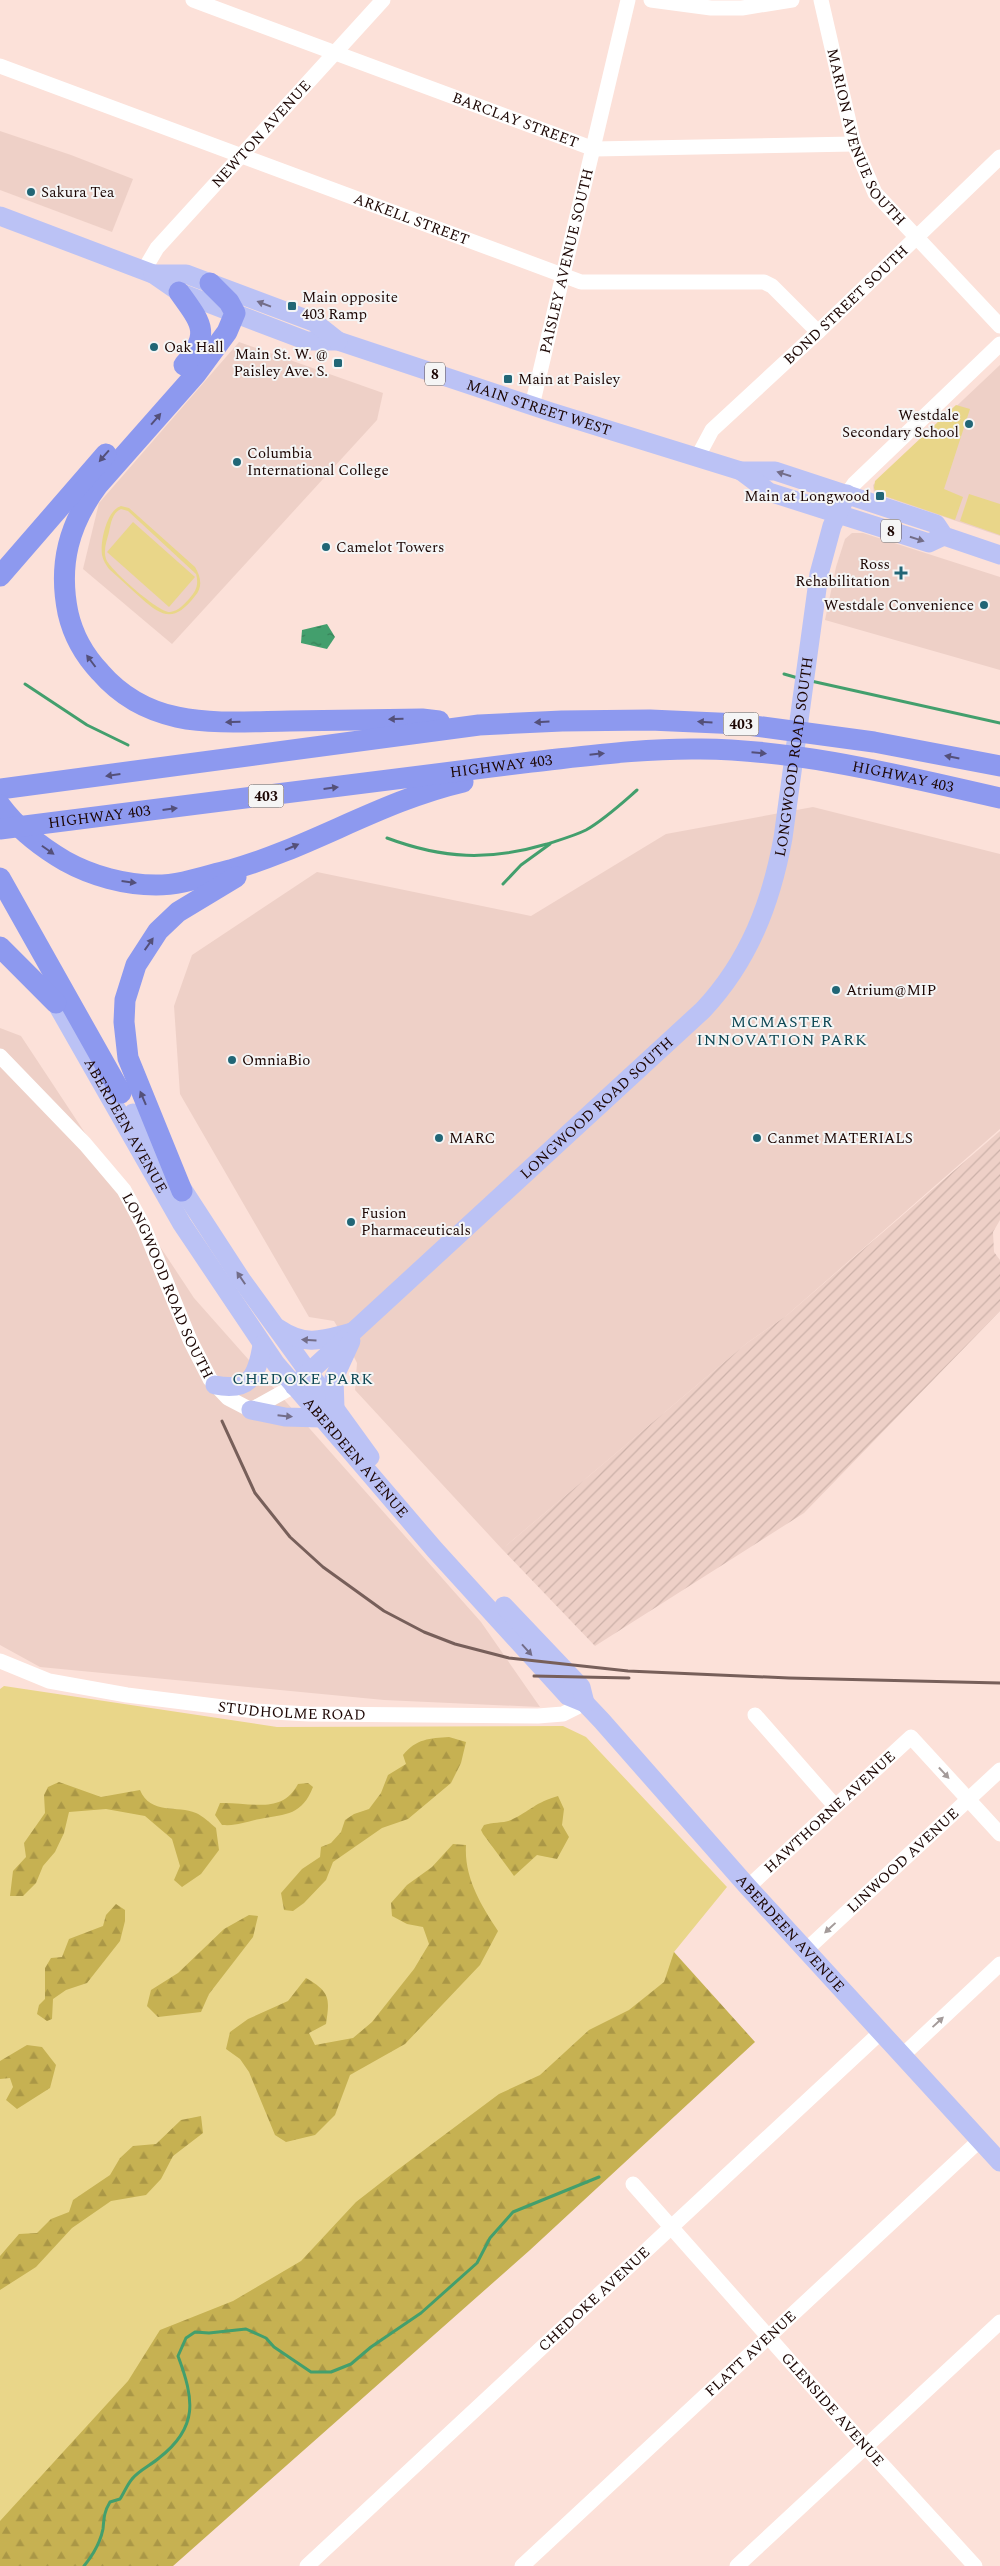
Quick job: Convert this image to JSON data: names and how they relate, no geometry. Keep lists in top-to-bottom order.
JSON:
{
  "streets": {
    "highway": ["403", "HIGHWAY 403"],
    "main road": [
      "8",
      "MAIN STREET WEST",
      "LONGWOOD ROAD SOUTH",
      "ABERDEEN AVENUE"
    ],
    "street": [
      "BARCLAY STREET",
      "NEWTON AVENUE",
      "MARION AVENUE SOUTH",
      "ARKELL STREET",
      "PAISLEY AVENUE SOUTH",
      "BOND STREET SOUTH",
      "STUDHOLME ROAD",
      "HAWTHORNE AVENUE",
      "LINWOOD AVENUE",
      "CHEDOKE AVENUE",
      "FLATT AVENUE",
      "GLENSIDE AVENUE"
    ]
  },
  "crossings": [
    ["BARCLAY STREET", "NEWTON AVENUE"],
    ["BARCLAY STREET", "MARION AVENUE SOUTH"],
    ["BARCLAY STREET", "PAISLEY AVENUE SOUTH"],
    ["NEWTON AVENUE", "ARKELL STREET"],
    ["NEWTON AVENUE", "MAIN STREET WEST"],
    ["MARION AVENUE SOUTH", "BOND STREET SOUTH"],
    ["ARKELL STREET", "PAISLEY AVENUE SOUTH"],
    ["ARKELL STREET", "BOND STREET SOUTH"],
    ["PAISLEY AVENUE SOUTH", "MAIN STREET WEST"],
    ["BOND STREET SOUTH", "MAIN STREET WEST"],
    ["MAIN STREET WEST", "LONGWOOD ROAD SOUTH"],
    ["LONGWOOD ROAD SOUTH", "ABERDEEN AVENUE"],
    ["ABERDEEN AVENUE", "STUDHOLME ROAD"],
    ["ABERDEEN AVENUE", "HAWTHORNE AVENUE"],
    ["ABERDEEN AVENUE", "LINWOOD AVENUE"],
    ["ABERDEEN AVENUE", "CHEDOKE AVENUE"],
    ["ABERDEEN AVENUE", "FLATT AVENUE"],
    ["HAWTHORNE AVENUE", "LINWOOD AVENUE"],
    ["CHEDOKE AVENUE", "GLENSIDE AVENUE"],
    ["FLATT AVENUE", "GLENSIDE AVENUE"]
  ],
  "one_way": ["LINWOOD AVENUE"],
  "districts": ["MCMASTER INNOVATION PARK", "CHEDOKE PARK"],
  "places": {
    "other": [
      "Sakura Tea",
      "Oak Hall",
      "Westdale Secondary School",
      "Columbia International College",
      "Camelot Towers",
      "Westdale Convenience",
      "Atrium@MIP",
      "OmniaBio",
      "MARC",
      "Canmet MATERIALS",
      "Fusion Pharmaceuticals"
    ],
    "transit": [
      "Main opposite 403 Ramp",
      "Main St. W. @ Paisley Ave. S.",
      "Main at Paisley",
      "Main at Longwood"
    ],
    "health": ["Ross Rehabilitation"]
  }
}
